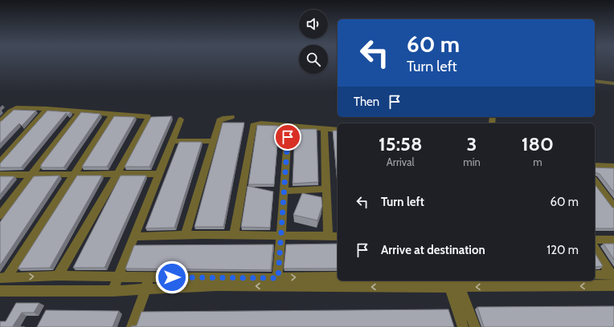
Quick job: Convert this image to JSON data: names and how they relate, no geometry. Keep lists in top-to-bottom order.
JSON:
{
  "page": {
    "turn": ["60 m", "Turn left"],
    "then": "Then",
    "eta": [
      "15:58",
      "Arrival",
      "3",
      "min",
      "180",
      "m"
    ],
    "list": [
      {
        "name": "Turn left",
        "value": "60 m"
      },
      {
        "name": "Arrive at destination",
        "value": "120 m"
      }
    ]
  }
}
